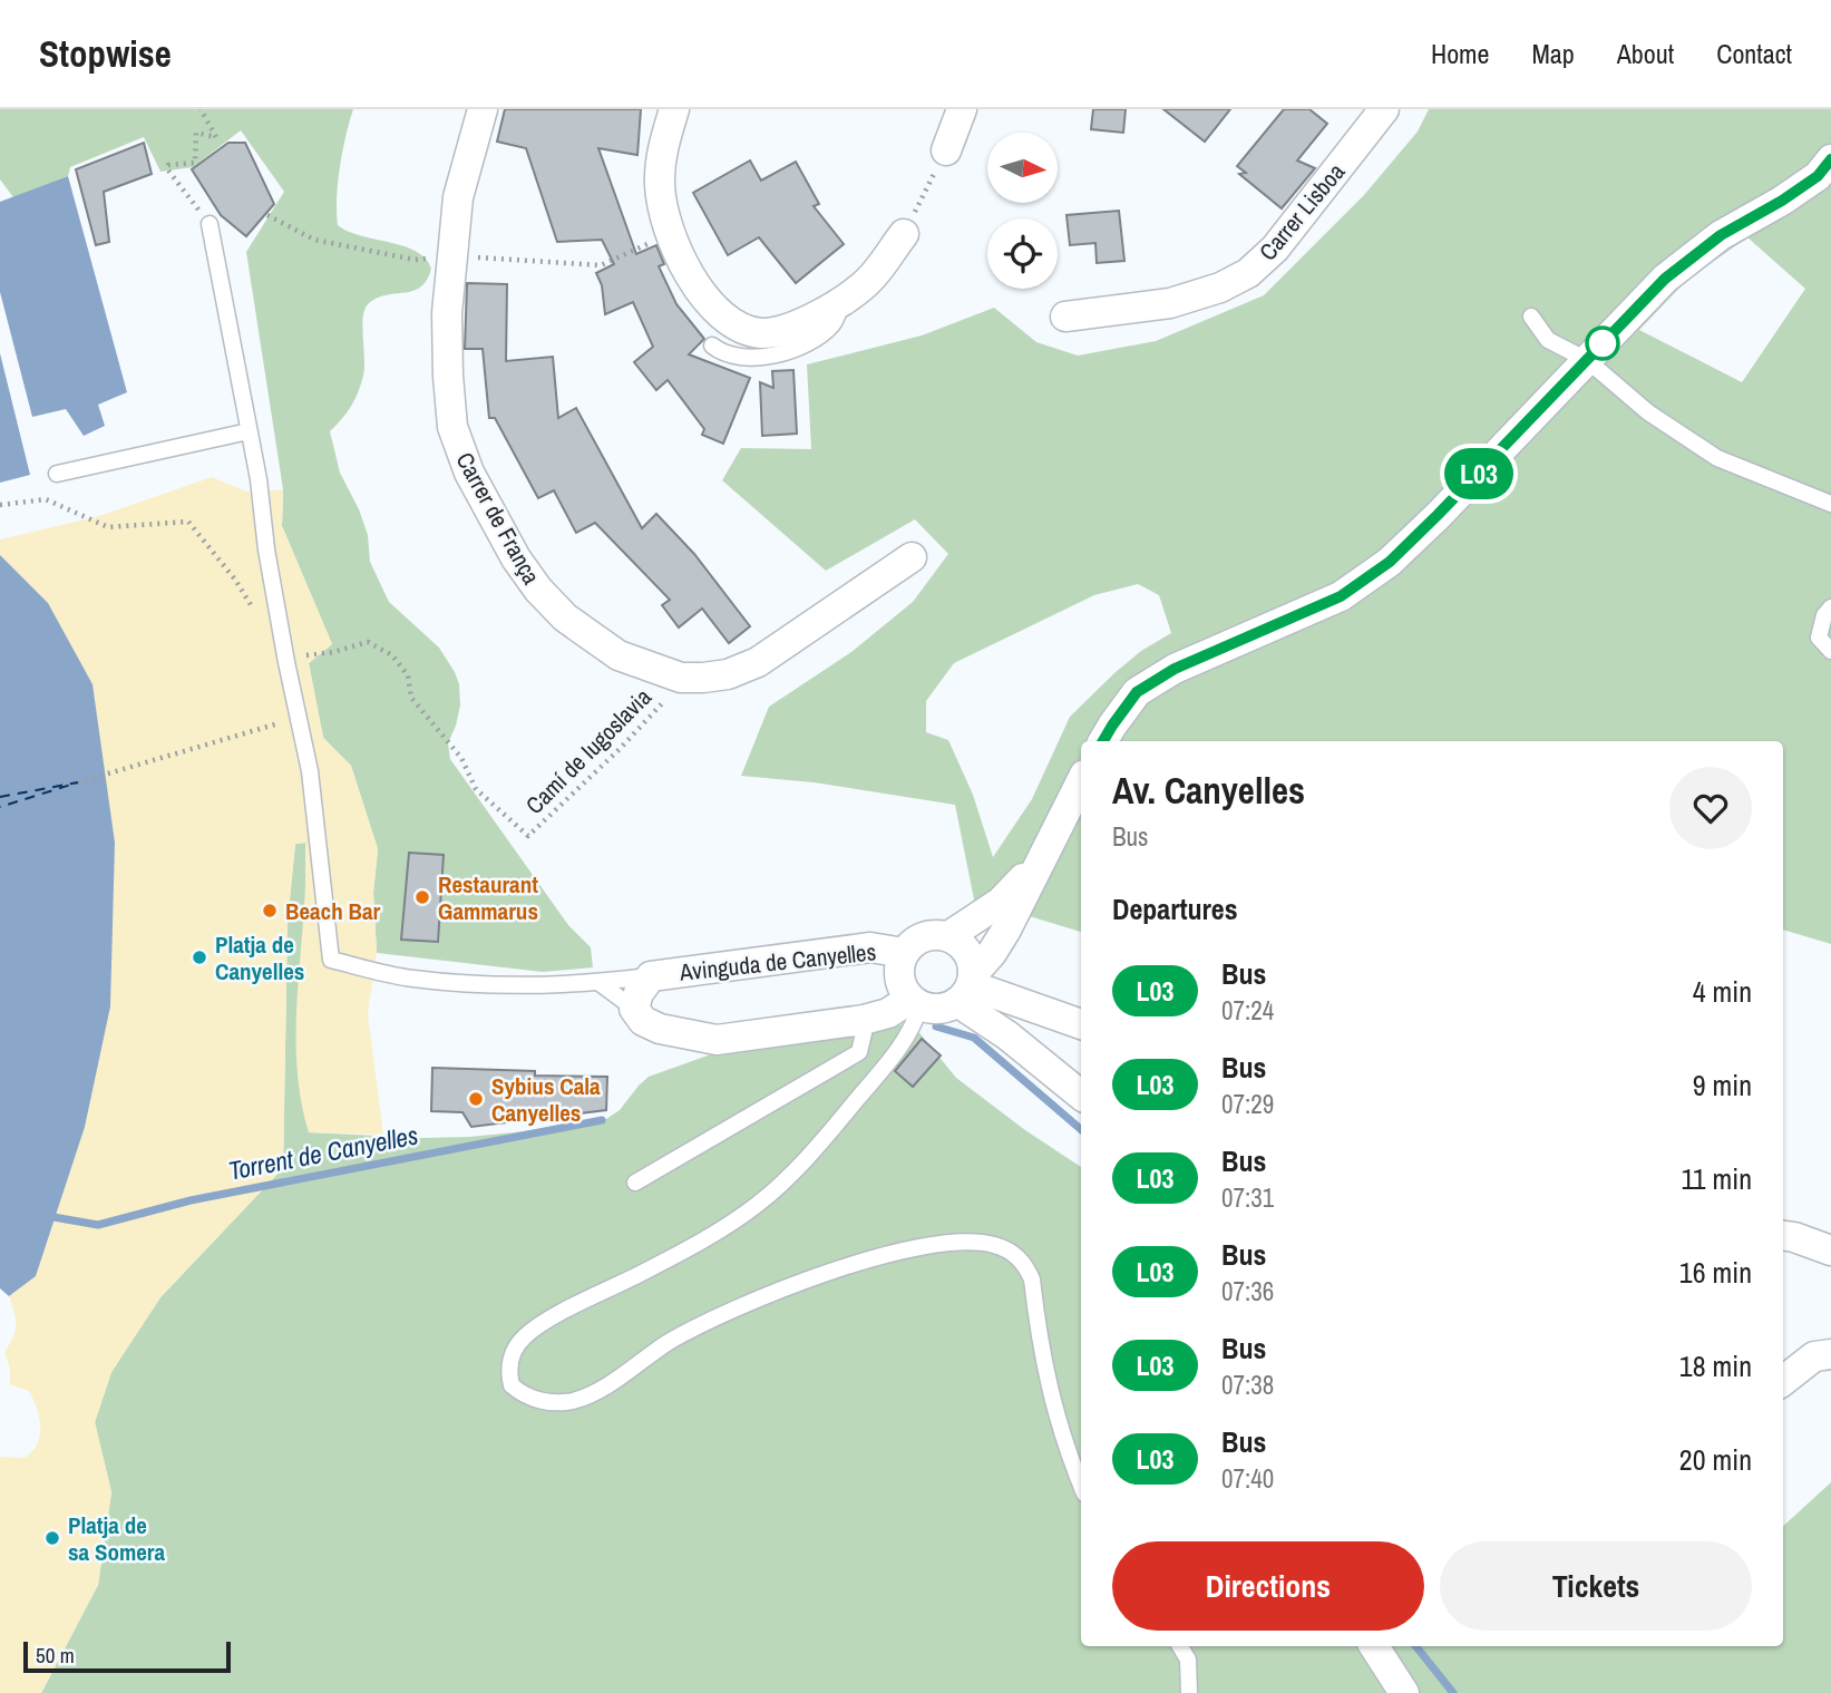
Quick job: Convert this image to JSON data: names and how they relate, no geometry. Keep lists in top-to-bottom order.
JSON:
{
  "streets": {
    "street": ["Carrer Lisboa", "Carrer de França", "Avinguda de Canyelles"],
    "path": ["Camí de Iugoslavia"]
  },
  "crossings": [
    ["Carrer de França", "Camí de Iugoslavia"]
  ],
  "water": ["Torrent de Canyelles"],
  "places": [
    "Restaurant Gammarus",
    "Beach Bar",
    "Platja de Canyelles",
    "Sybius Cala Canyelles",
    "Platja de sa Somera"
  ],
  "lines": ["bus line L03"],
  "scale_bar": "50 m",
  "north": "right",
  "page": {
    "header": "Stopwise",
    "nav": [
      "Home",
      "Map",
      "About",
      "Contact"
    ],
    "on_map": "L03",
    "heading": [
      ["Av. Canyelles", "Bus"],
      "Departures"
    ],
    "list": [
      {
        "mark": "L03",
        "name": "Bus",
        "note": "07:24",
        "value": "4 min"
      },
      {
        "mark": "L03",
        "name": "Bus",
        "note": "07:29",
        "value": "9 min"
      },
      {
        "mark": "L03",
        "name": "Bus",
        "note": "07:31",
        "value": "11 min"
      },
      {
        "mark": "L03",
        "name": "Bus",
        "note": "07:36",
        "value": "16 min"
      },
      {
        "mark": "L03",
        "name": "Bus",
        "note": "07:38",
        "value": "18 min"
      },
      {
        "mark": "L03",
        "name": "Bus",
        "note": "07:40",
        "value": "20 min"
      }
    ],
    "buttons": ["Directions", "Tickets"],
    "scale": "50 m"
  }
}
